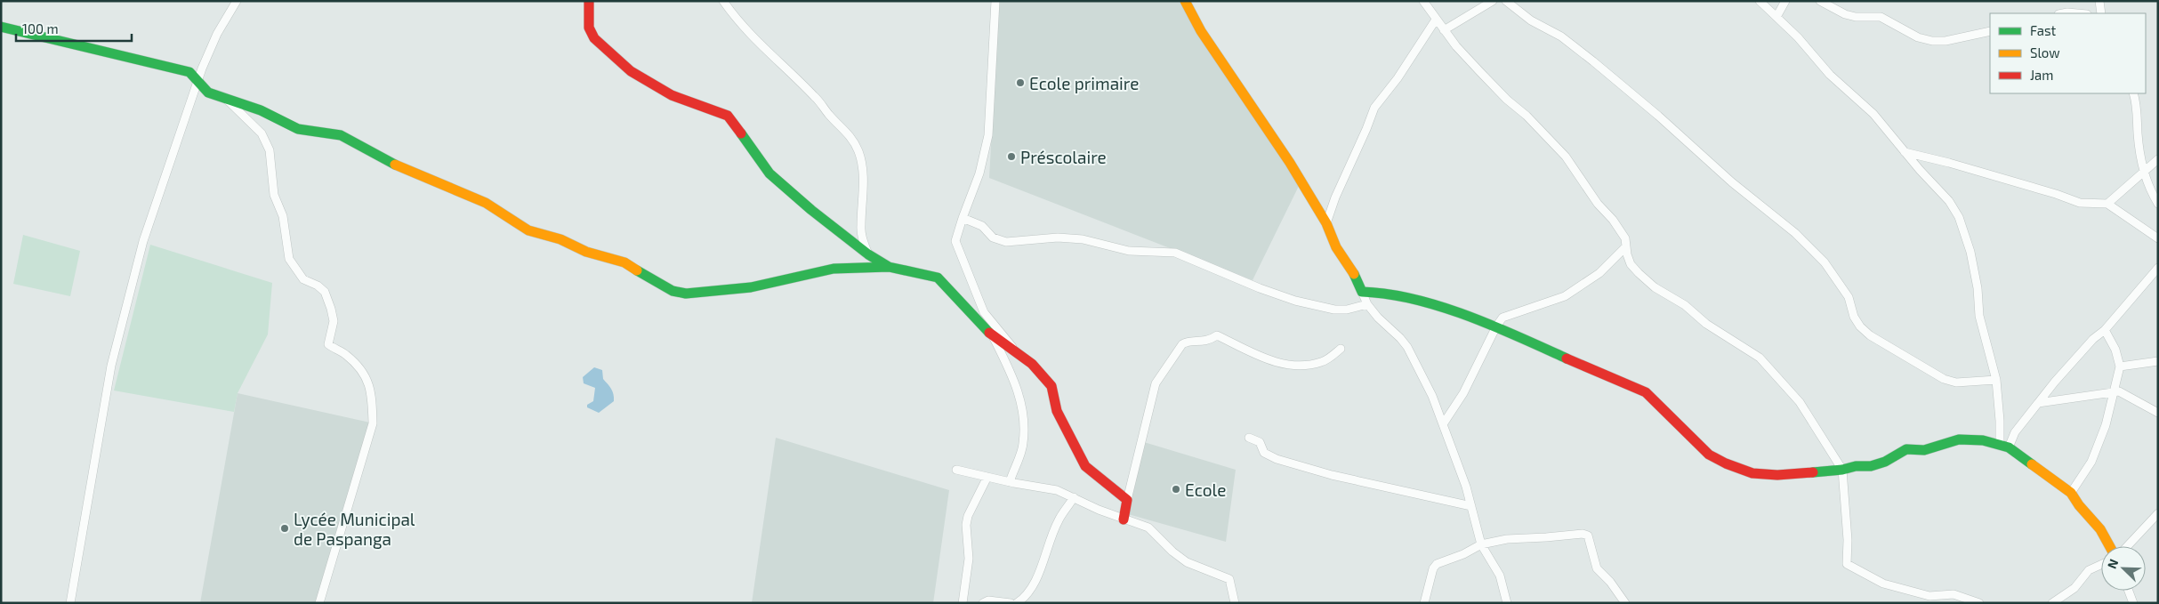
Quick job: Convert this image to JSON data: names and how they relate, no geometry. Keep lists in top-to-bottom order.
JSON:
{
  "places": [
    "Ecole primaire",
    "Préscolaire",
    "Ecole",
    "Lycée Municipal de Paspanga"
  ],
  "legend": ["Fast", "Slow", "Jam"],
  "scale_bar": "100 m",
  "north": "top left"
}
